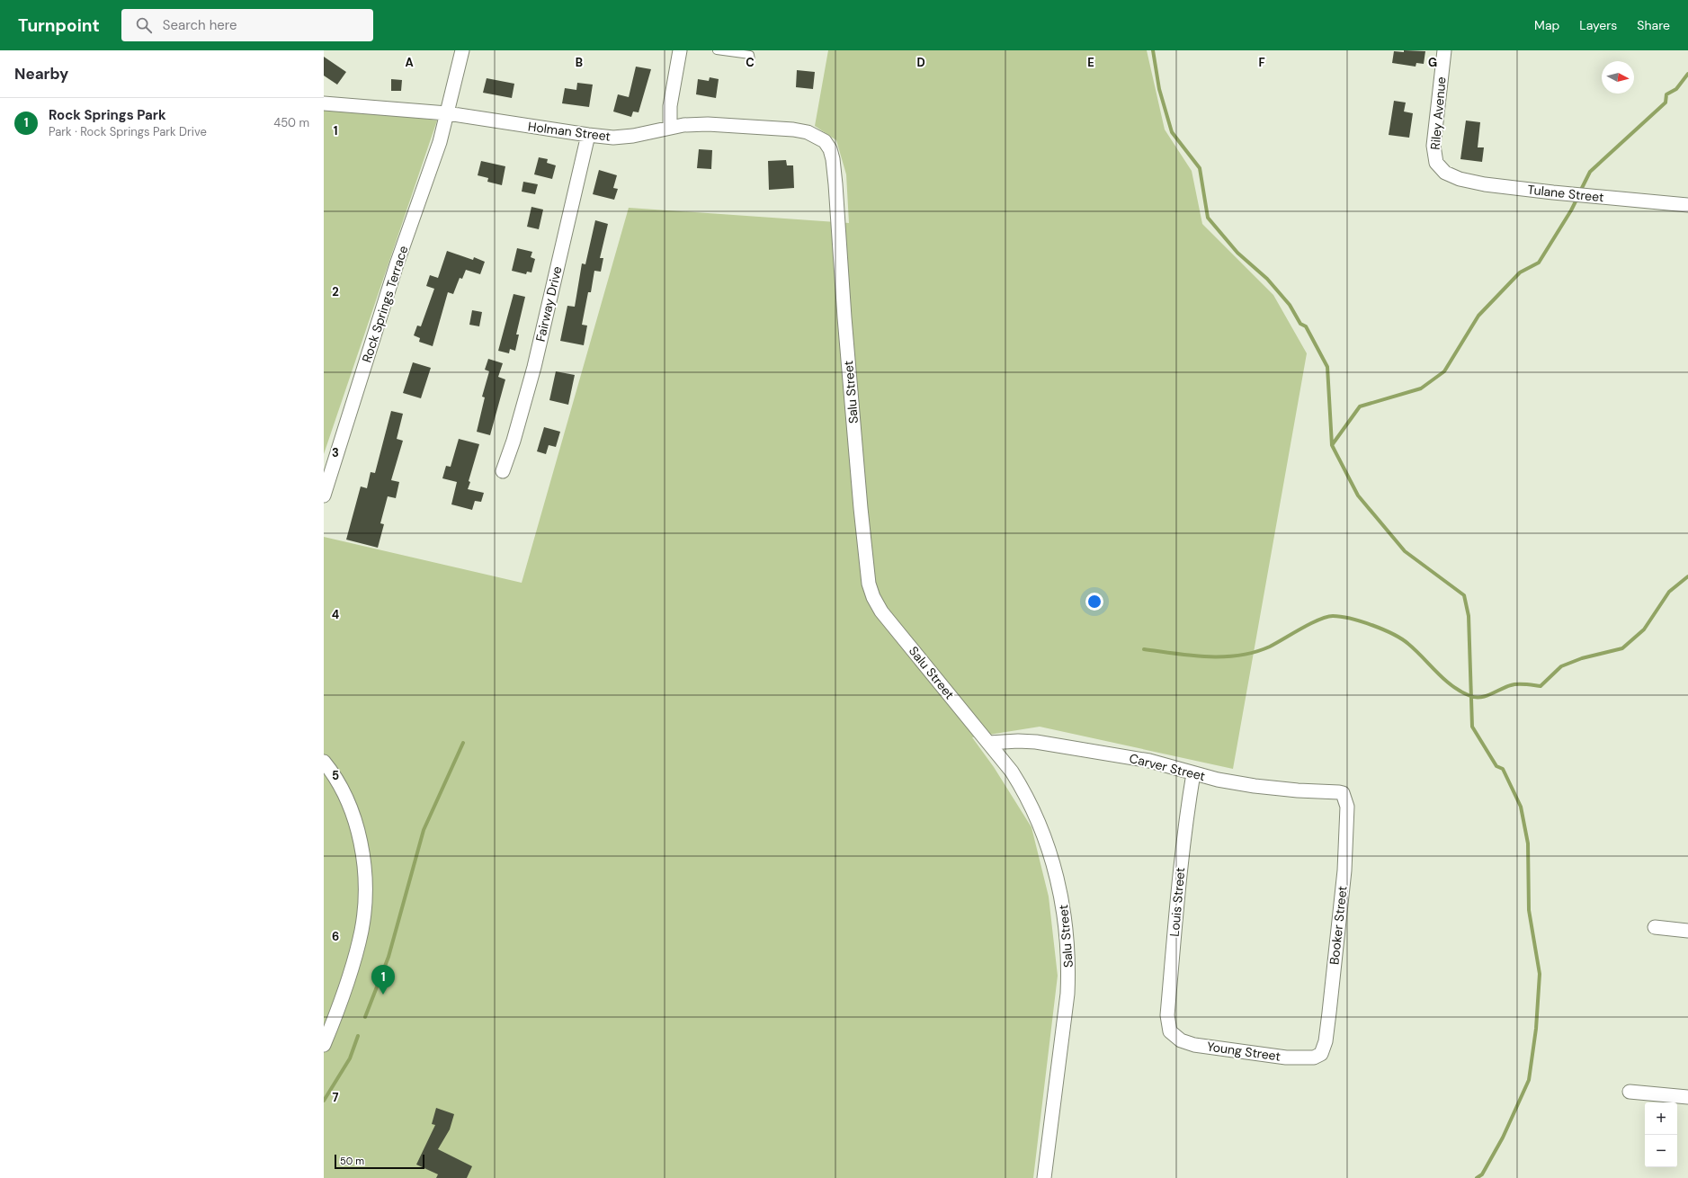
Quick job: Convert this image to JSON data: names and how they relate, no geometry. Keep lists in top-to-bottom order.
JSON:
{
  "streets": {
    "street": [
      "Riley Avenue",
      "Holman Street",
      "Tulane Street",
      "Rock Springs Terrace",
      "Fairway Drive",
      "Salu Street",
      "Carver Street",
      "Louis Street",
      "Booker Street",
      "Young Street"
    ]
  },
  "crossings": [
    ["Riley Avenue", "Tulane Street"],
    ["Holman Street", "Rock Springs Terrace"],
    ["Holman Street", "Fairway Drive"],
    ["Holman Street", "Salu Street"],
    ["Salu Street", "Carver Street"],
    ["Carver Street", "Louis Street"],
    ["Carver Street", "Booker Street"],
    ["Louis Street", "Young Street"],
    ["Booker Street", "Young Street"]
  ],
  "scale_bar": "50 m",
  "north": "right",
  "page": {
    "header": "Turnpoint",
    "search": "Search here",
    "nav": ["Map", "Layers", "Share"],
    "heading": "Nearby",
    "list": [
      {
        "mark": "1",
        "name": "Rock Springs Park",
        "note": "Park · Rock Springs Park Drive",
        "value": "450 m"
      }
    ],
    "pins": "1",
    "map_buttons": ["+", "−"],
    "scale": "50 m"
  },
  "grid": {
    "columns": [
      "A",
      "B",
      "C",
      "D",
      "E",
      "F",
      "G"
    ],
    "rows": [
      "1",
      "2",
      "3",
      "4",
      "5",
      "6",
      "7"
    ]
  }
}
